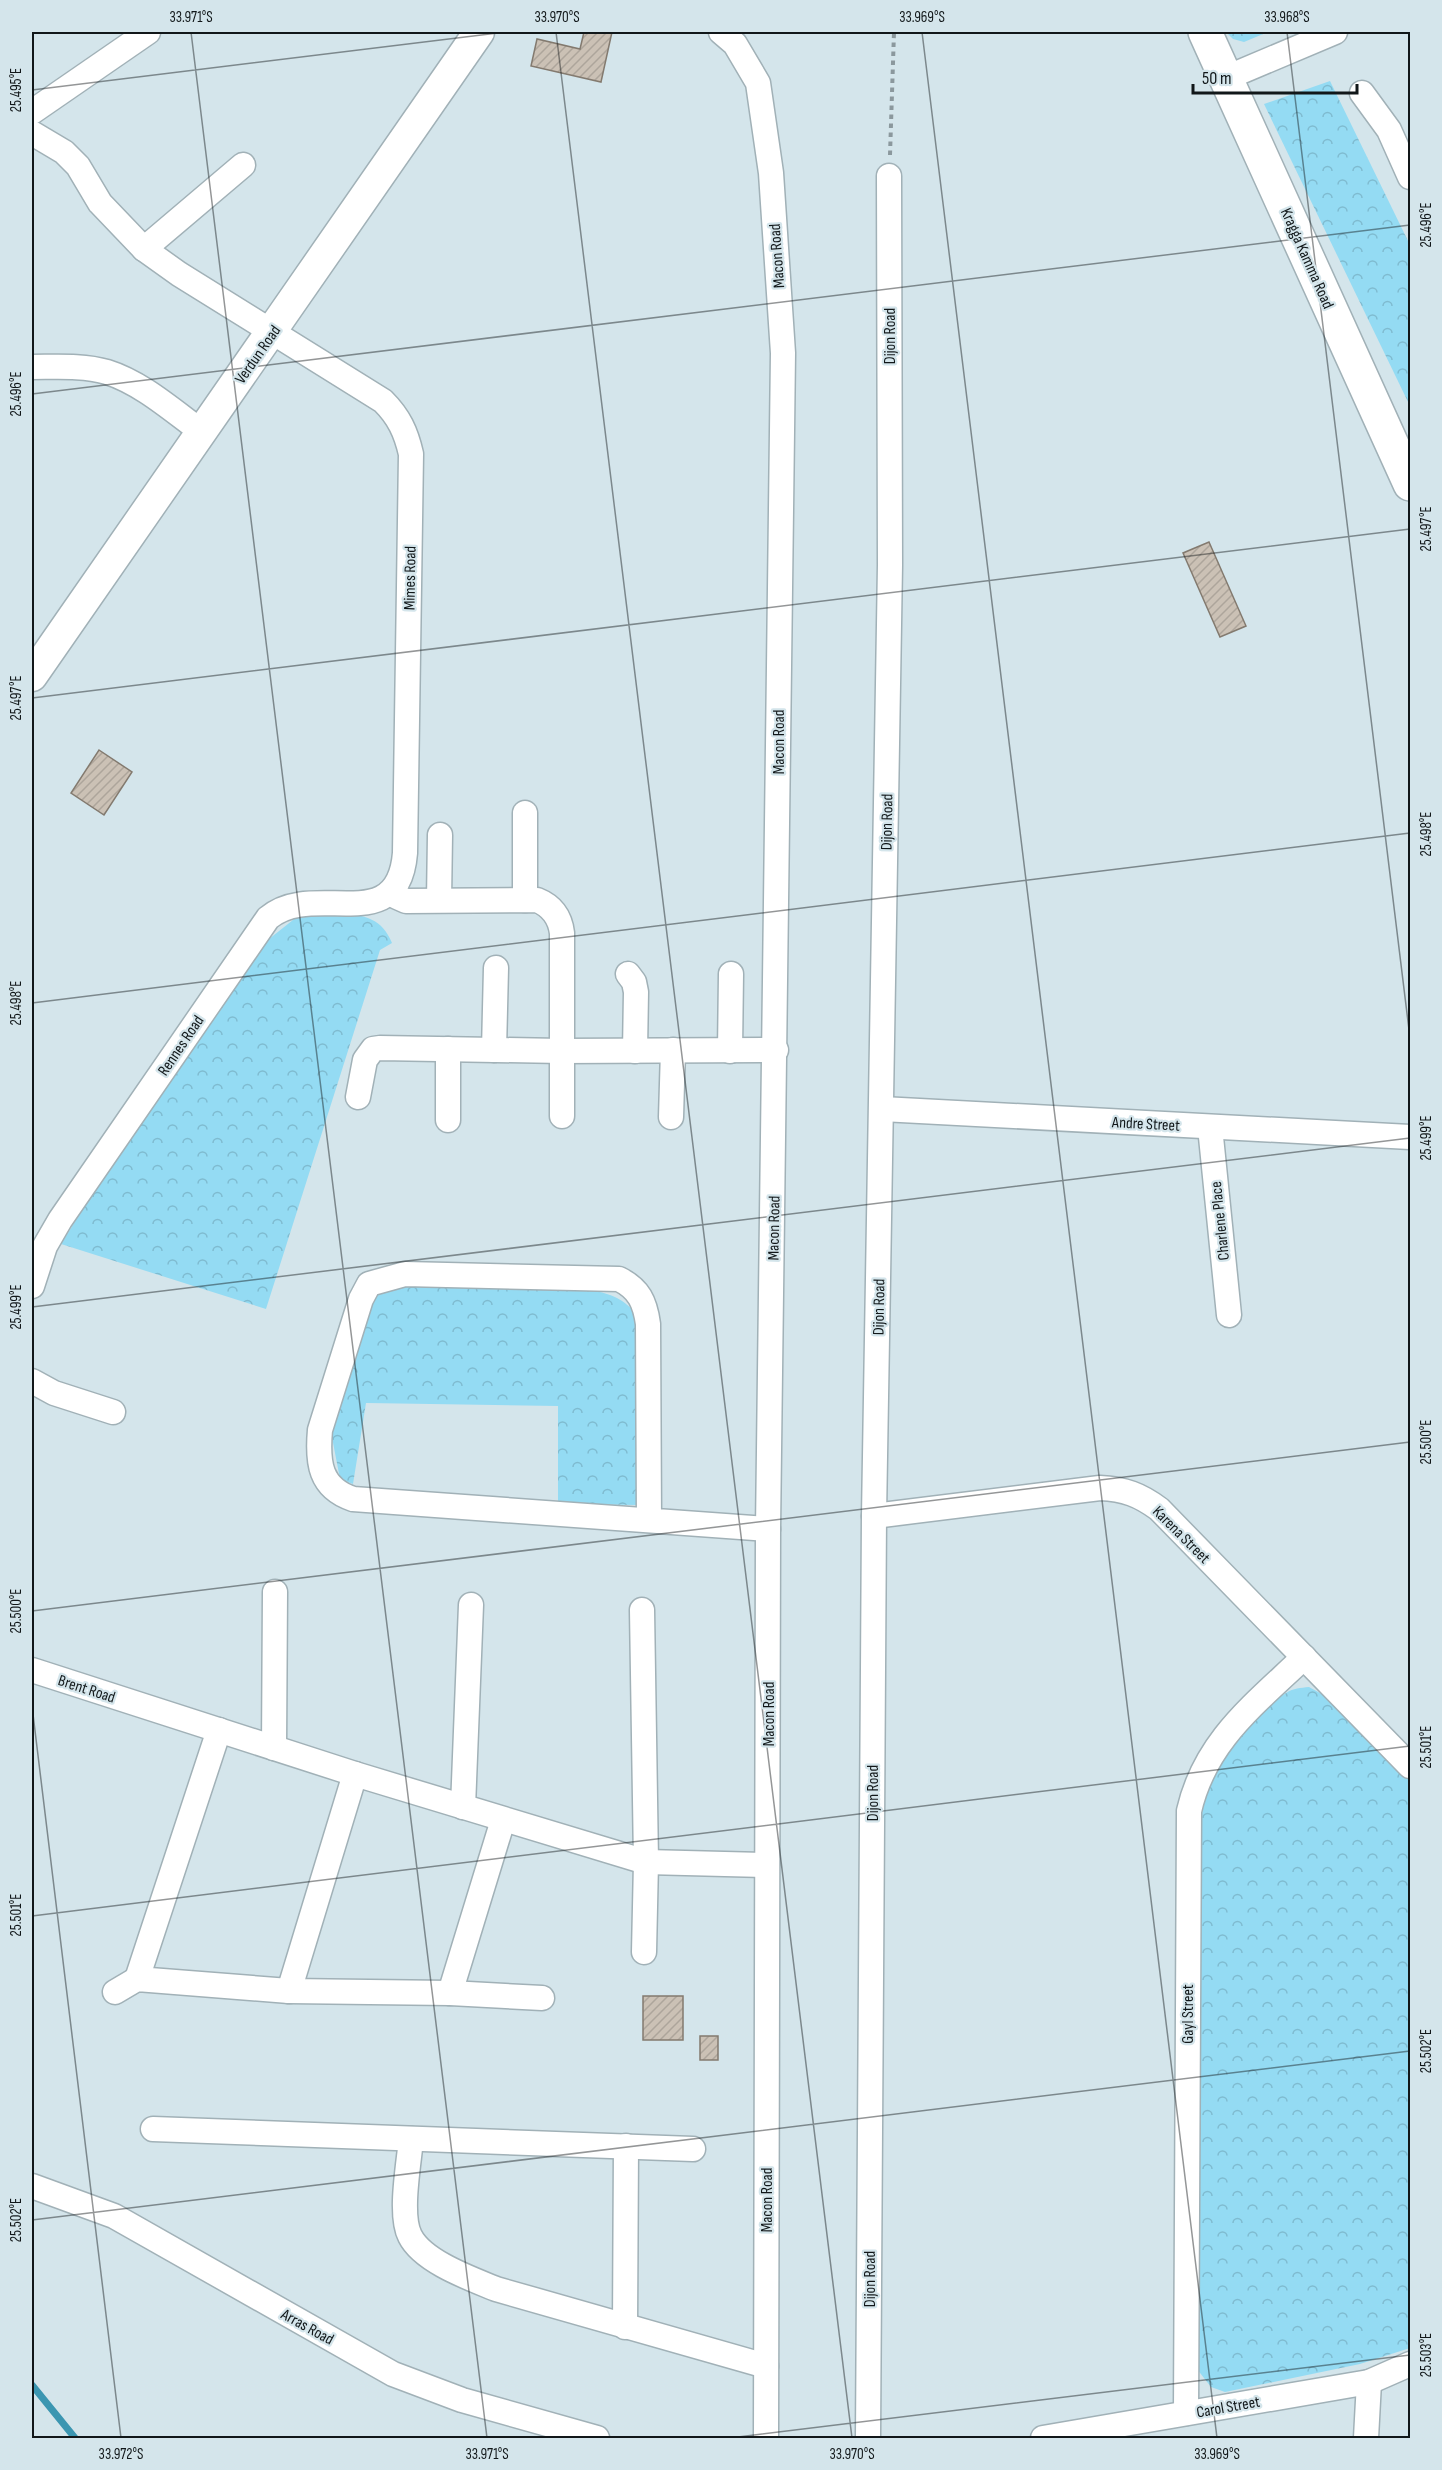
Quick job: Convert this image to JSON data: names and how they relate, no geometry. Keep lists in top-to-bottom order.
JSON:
{
  "streets": {
    "main road": ["Kragga Kamma Road"],
    "street": [
      "Macon Road",
      "Dijon Road",
      "Verdun Road",
      "Mimes Road",
      "Rennes Road",
      "Andre Street",
      "Charlene Place",
      "Karena Street",
      "Brent Road",
      "Gayl Street",
      "Arras Road",
      "Carol Street"
    ]
  },
  "crossings": [
    ["Macon Road", "Brent Road"],
    ["Dijon Road", "Andre Street"],
    ["Dijon Road", "Karena Street"],
    ["Verdun Road", "Mimes Road"],
    ["Mimes Road", "Rennes Road"],
    ["Andre Street", "Charlene Place"],
    ["Karena Street", "Gayl Street"],
    ["Gayl Street", "Carol Street"]
  ],
  "scale_bar": "50 m",
  "coordinates": [
    "33.971°S",
    "33.970°S",
    "33.969°S",
    "33.968°S",
    "25.495°E",
    "25.496°E",
    "25.497°E",
    "25.498°E",
    "25.499°E",
    "25.500°E",
    "25.501°E",
    "25.502°E",
    "25.503°E",
    "33.972°S"
  ]
}
